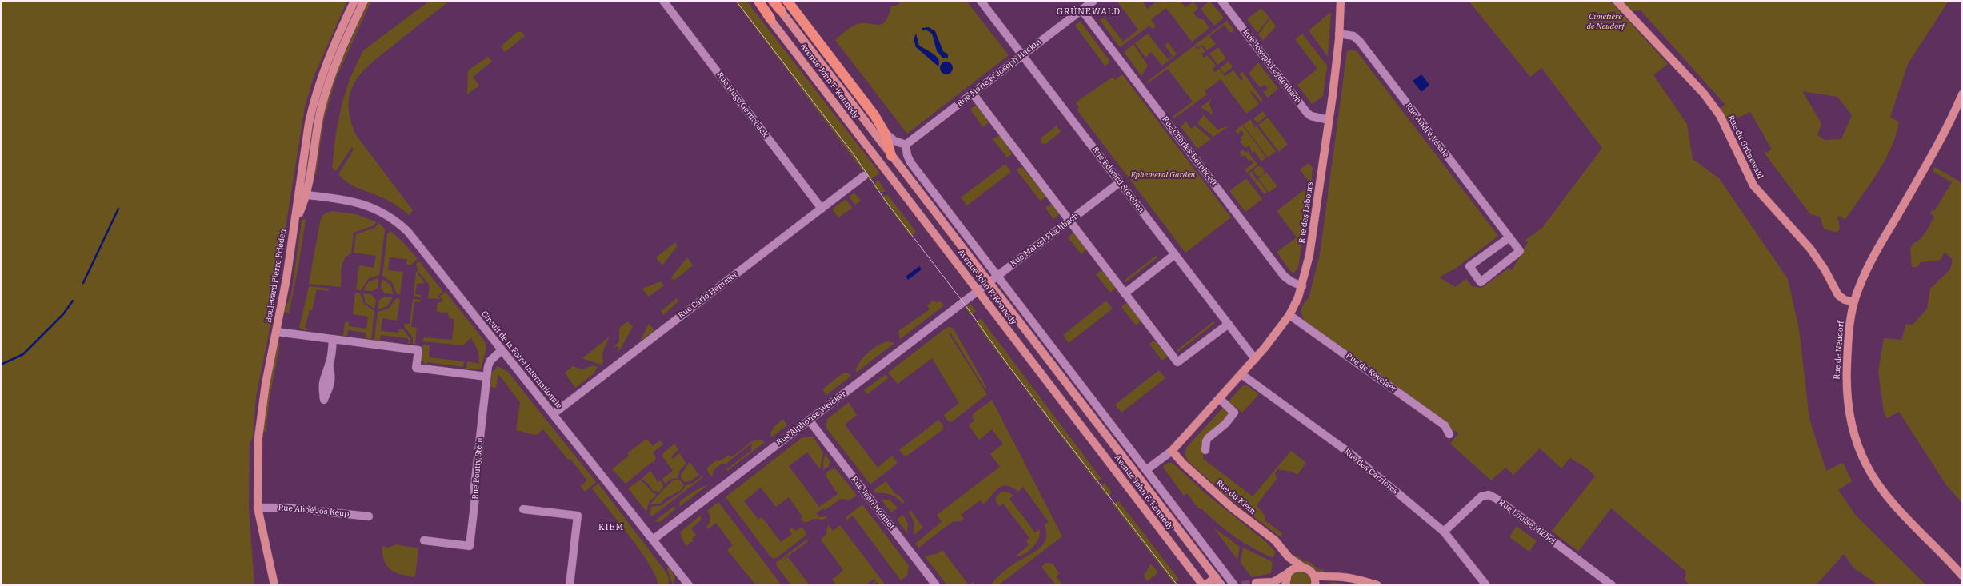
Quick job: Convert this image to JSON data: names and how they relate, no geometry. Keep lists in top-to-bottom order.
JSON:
{
  "streets": {
    "main road": [
      "Avenue John F. Kennedy",
      "Rue du Grünewald",
      "Rue des Labours",
      "Boulevard Pierre Frieden",
      "Rue de Neudorf",
      "Rue du Kiem"
    ],
    "street": [
      "Rue Joseph Leydenbach",
      "Rue Marie et Joseph Hackin",
      "Rue Hugo Gernsback",
      "Rue André Vésale",
      "Rue Charles Bernhoeft",
      "Rue Edward Steichen",
      "Rue Marcel Fischbach",
      "Rue Carlo Hemmer",
      "Circuit de la Foire Internationale",
      "Rue de Kevelaer",
      "Rue Alphonse Weicker",
      "Rue Poutty Stein",
      "Rue des Carrières",
      "Rue Jean Monnet",
      "Rue Abbé Jos Keup",
      "Rue Louise Michel"
    ]
  },
  "crossings": [
    ["Rue Joseph Leydenbach", "Rue des Labours"],
    ["Rue Marie et Joseph Hackin", "Avenue John F. Kennedy"],
    ["Rue Marie et Joseph Hackin", "Rue Charles Bernhoeft"],
    ["Rue Marie et Joseph Hackin", "Rue Edward Steichen"],
    ["Avenue John F. Kennedy", "Rue des Labours"],
    ["Avenue John F. Kennedy", "Rue Marcel Fischbach"],
    ["Rue Hugo Gernsback", "Rue Carlo Hemmer"],
    ["Rue André Vésale", "Rue des Labours"],
    ["Rue du Grünewald", "Rue de Neudorf"],
    ["Rue Charles Bernhoeft", "Rue des Labours"],
    ["Rue Edward Steichen", "Rue des Labours"],
    ["Rue Edward Steichen", "Rue Marcel Fischbach"],
    ["Rue des Labours", "Rue de Kevelaer"],
    ["Rue des Labours", "Rue des Carrières"],
    ["Rue des Labours", "Rue du Kiem"],
    ["Rue Marcel Fischbach", "Rue Alphonse Weicker"],
    ["Boulevard Pierre Frieden", "Circuit de la Foire Internationale"],
    ["Boulevard Pierre Frieden", "Rue Poutty Stein"],
    ["Boulevard Pierre Frieden", "Rue Abbé Jos Keup"],
    ["Rue Carlo Hemmer", "Circuit de la Foire Internationale"],
    ["Circuit de la Foire Internationale", "Rue Alphonse Weicker"],
    ["Circuit de la Foire Internationale", "Rue Poutty Stein"],
    ["Rue Alphonse Weicker", "Rue Jean Monnet"],
    ["Rue des Carrières", "Rue Louise Michel"]
  ],
  "districts": ["GRÜNEWALD", "KIEM"],
  "parks": ["Cimetière de Neudorf", "Ephemeral Garden"]
}
